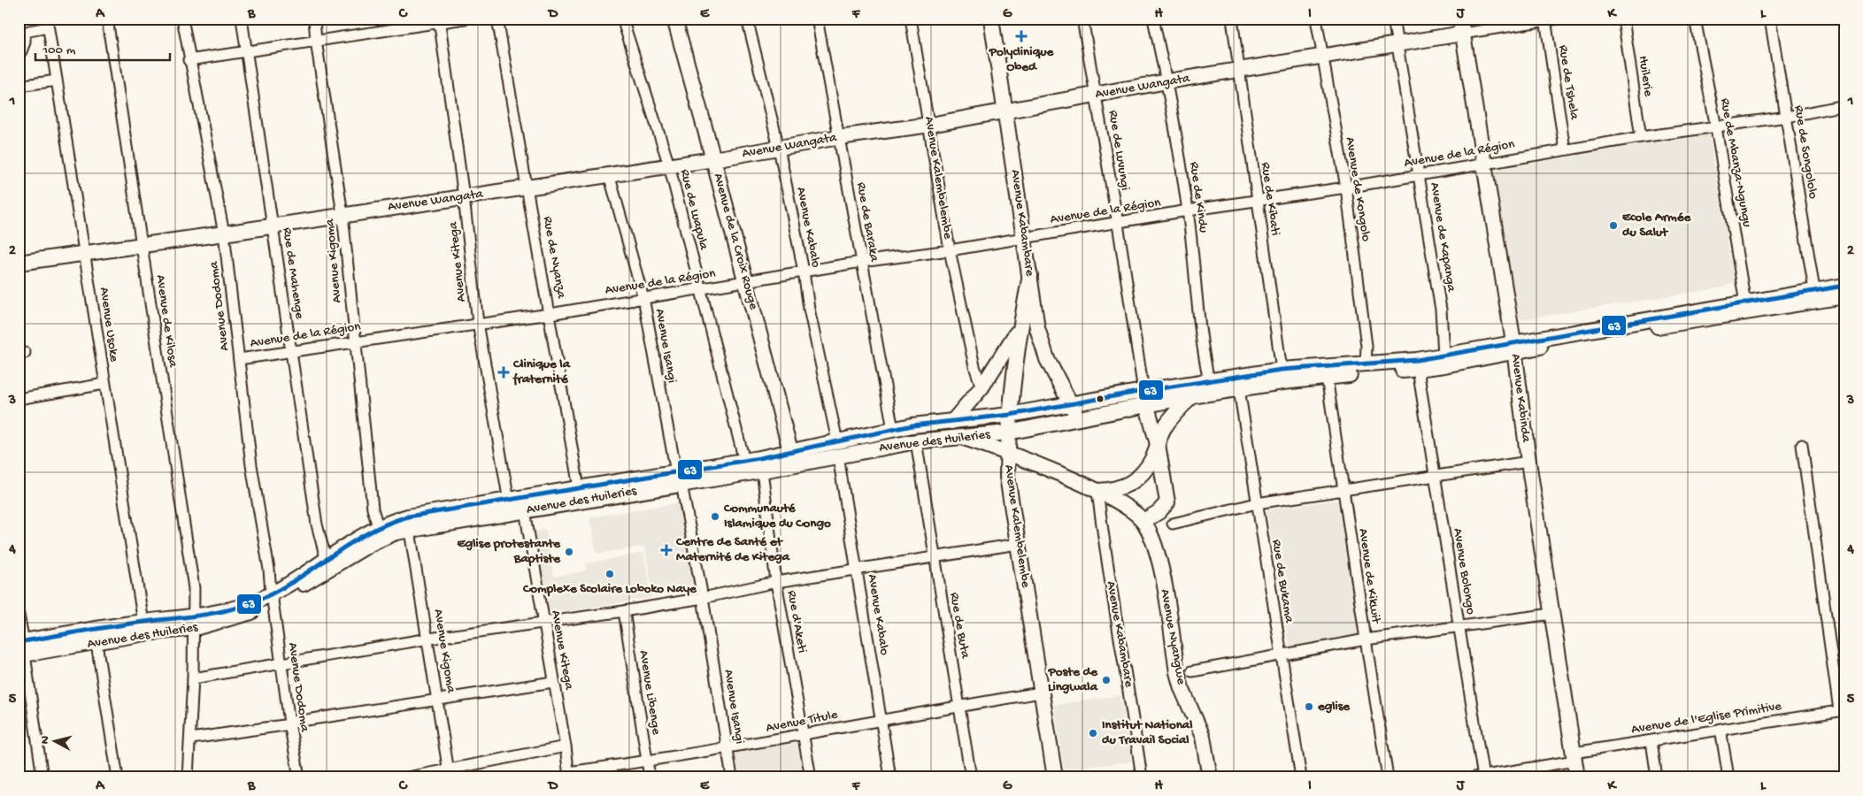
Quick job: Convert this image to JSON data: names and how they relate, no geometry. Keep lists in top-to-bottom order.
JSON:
{
  "streets": {
    "main road": [
      "Avenue Wangata",
      "Avenue Kalembelembe",
      "Avenue Kabambare",
      "Avenue de la Croix Rouge",
      "Avenue Kabinda",
      "Avenue des Huileries",
      "Avenue Nyangwe"
    ],
    "street": [
      "Huilerie",
      "Rue de Tshela",
      "Rue de Luvungi",
      "Rue de Songololo",
      "Avenue de la Région",
      "Rue de Mbanza-Ngungu",
      "Avenue de Kongolo",
      "Rue de Kindu",
      "Rue de Kibati",
      "Rue de Luapula",
      "Rue de Baraka",
      "Avenue Kabalo",
      "Avenue de Kapanga",
      "Rue de Nyanza",
      "Avenue Kigoma",
      "Avenue Kitega",
      "Rue de Mahenge",
      "Avenue Dodoma",
      "Avenue de Kilosa",
      "Avenue Usoke",
      "Avenue Isangi",
      "Avenue Bolongo",
      "Avenue de Kikwit",
      "Rue de Bukama",
      "Rue d'Aketi",
      "Rue de Buta",
      "Avenue Libenge",
      "Avenue de l'Eglise Primitive",
      "Avenue Titule"
    ]
  },
  "crossings": [
    ["Huilerie", "Avenue de la Région"],
    ["Rue de Tshela", "Avenue Wangata"],
    ["Rue de Tshela", "Avenue de la Région"],
    ["Avenue Wangata", "Rue de Luvungi"],
    ["Avenue Wangata", "Avenue Kalembelembe"],
    ["Avenue Wangata", "Avenue de Kongolo"],
    ["Avenue Wangata", "Rue de Kindu"],
    ["Avenue Wangata", "Rue de Kibati"],
    ["Avenue Wangata", "Rue de Luapula"],
    ["Avenue Wangata", "Rue de Baraka"],
    ["Avenue Wangata", "Avenue Kabambare"],
    ["Avenue Wangata", "Avenue Kabalo"],
    ["Avenue Wangata", "Avenue de Kapanga"],
    ["Avenue Wangata", "Avenue de la Croix Rouge"],
    ["Avenue Wangata", "Rue de Nyanza"],
    ["Avenue Wangata", "Avenue Kigoma"],
    ["Avenue Wangata", "Avenue Kitega"],
    ["Avenue Wangata", "Rue de Mahenge"],
    ["Avenue Wangata", "Avenue Dodoma"],
    ["Avenue Wangata", "Avenue de Kilosa"],
    ["Avenue Wangata", "Avenue Usoke"],
    ["Avenue Wangata", "Avenue Isangi"],
    ["Avenue Wangata", "Avenue Kabinda"],
    ["Rue de Luvungi", "Avenue de la Région"],
    ["Rue de Luvungi", "Avenue des Huileries"],
    ["Rue de Songololo", "Avenue de la Région"],
    ["Rue de Songololo", "Avenue des Huileries"],
    ["Avenue de la Région", "Rue de Mbanza-Ngungu"],
    ["Avenue de la Région", "Avenue Kalembelembe"],
    ["Avenue de la Région", "Avenue de Kongolo"],
    ["Avenue de la Région", "Rue de Kindu"],
    ["Avenue de la Région", "Rue de Kibati"],
    ["Avenue de la Région", "Rue de Luapula"],
    ["Avenue de la Région", "Rue de Baraka"],
    ["Avenue de la Région", "Avenue Kabambare"],
    ["Avenue de la Région", "Avenue Kabalo"],
    ["Avenue de la Région", "Avenue de Kapanga"],
    ["Avenue de la Région", "Avenue de la Croix Rouge"],
    ["Avenue de la Région", "Rue de Nyanza"],
    ["Avenue de la Région", "Avenue Kigoma"],
    ["Avenue de la Région", "Avenue Kitega"],
    ["Avenue de la Région", "Rue de Mahenge"],
    ["Avenue de la Région", "Avenue Dodoma"],
    ["Avenue de la Région", "Avenue Isangi"],
    ["Avenue de la Région", "Avenue Kabinda"],
    ["Rue de Mbanza-Ngungu", "Avenue des Huileries"],
    ["Avenue Kalembelembe", "Avenue Kabambare"],
    ["Avenue Kalembelembe", "Avenue des Huileries"],
    ["Avenue Kalembelembe", "Avenue Titule"],
    ["Avenue de Kongolo", "Avenue des Huileries"],
    ["Rue de Kindu", "Avenue des Huileries"],
    ["Rue de Kibati", "Avenue des Huileries"],
    ["Rue de Luapula", "Avenue des Huileries"],
    ["Rue de Baraka", "Avenue des Huileries"],
    ["Avenue Kabambare", "Avenue des Huileries"],
    ["Avenue Kabalo", "Avenue des Huileries"],
    ["Avenue Kabalo", "Avenue Titule"],
    ["Avenue de Kapanga", "Avenue des Huileries"],
    ["Avenue de la Croix Rouge", "Avenue des Huileries"],
    ["Rue de Nyanza", "Avenue des Huileries"],
    ["Avenue Kigoma", "Avenue des Huileries"],
    ["Avenue Kitega", "Avenue des Huileries"],
    ["Avenue Kitega", "Avenue Titule"],
    ["Rue de Mahenge", "Avenue des Huileries"],
    ["Avenue Dodoma", "Avenue des Huileries"],
    ["Avenue de Kilosa", "Avenue des Huileries"],
    ["Avenue Usoke", "Avenue des Huileries"],
    ["Avenue Isangi", "Avenue des Huileries"],
    ["Avenue Isangi", "Avenue Titule"],
    ["Avenue Kabinda", "Avenue des Huileries"],
    ["Avenue Kabinda", "Avenue de l'Eglise Primitive"],
    ["Avenue des Huileries", "Avenue Bolongo"],
    ["Avenue des Huileries", "Avenue de Kikwit"],
    ["Avenue des Huileries", "Rue de Bukama"],
    ["Avenue des Huileries", "Rue d'Aketi"],
    ["Avenue des Huileries", "Rue de Buta"],
    ["Avenue Bolongo", "Avenue de l'Eglise Primitive"],
    ["Rue d'Aketi", "Avenue Titule"],
    ["Rue de Buta", "Avenue Titule"],
    ["Avenue Libenge", "Avenue Titule"]
  ],
  "places": {
    "health": ["Polyclinique Obed", "Clinique la fraternité", "Centre de Santé et Maternité de Kitega"],
    "other": [
      "Ecole Armée du Salut",
      "Communauté Islamique du Congo",
      "Eglise protestante Baptiste",
      "Complexe Scolaire Loboko Naye",
      "Poste de Lingwala",
      "eglise",
      "Institut National du Travail Social"
    ]
  },
  "lines": ["transit line 63"],
  "scale_bar": "100 m",
  "north": "left",
  "grid": {
    "columns": [
      "A",
      "B",
      "C",
      "D",
      "E",
      "F",
      "G",
      "H",
      "I",
      "J",
      "K",
      "L"
    ],
    "rows": [
      "1",
      "2",
      "3",
      "4",
      "5"
    ]
  }
}
